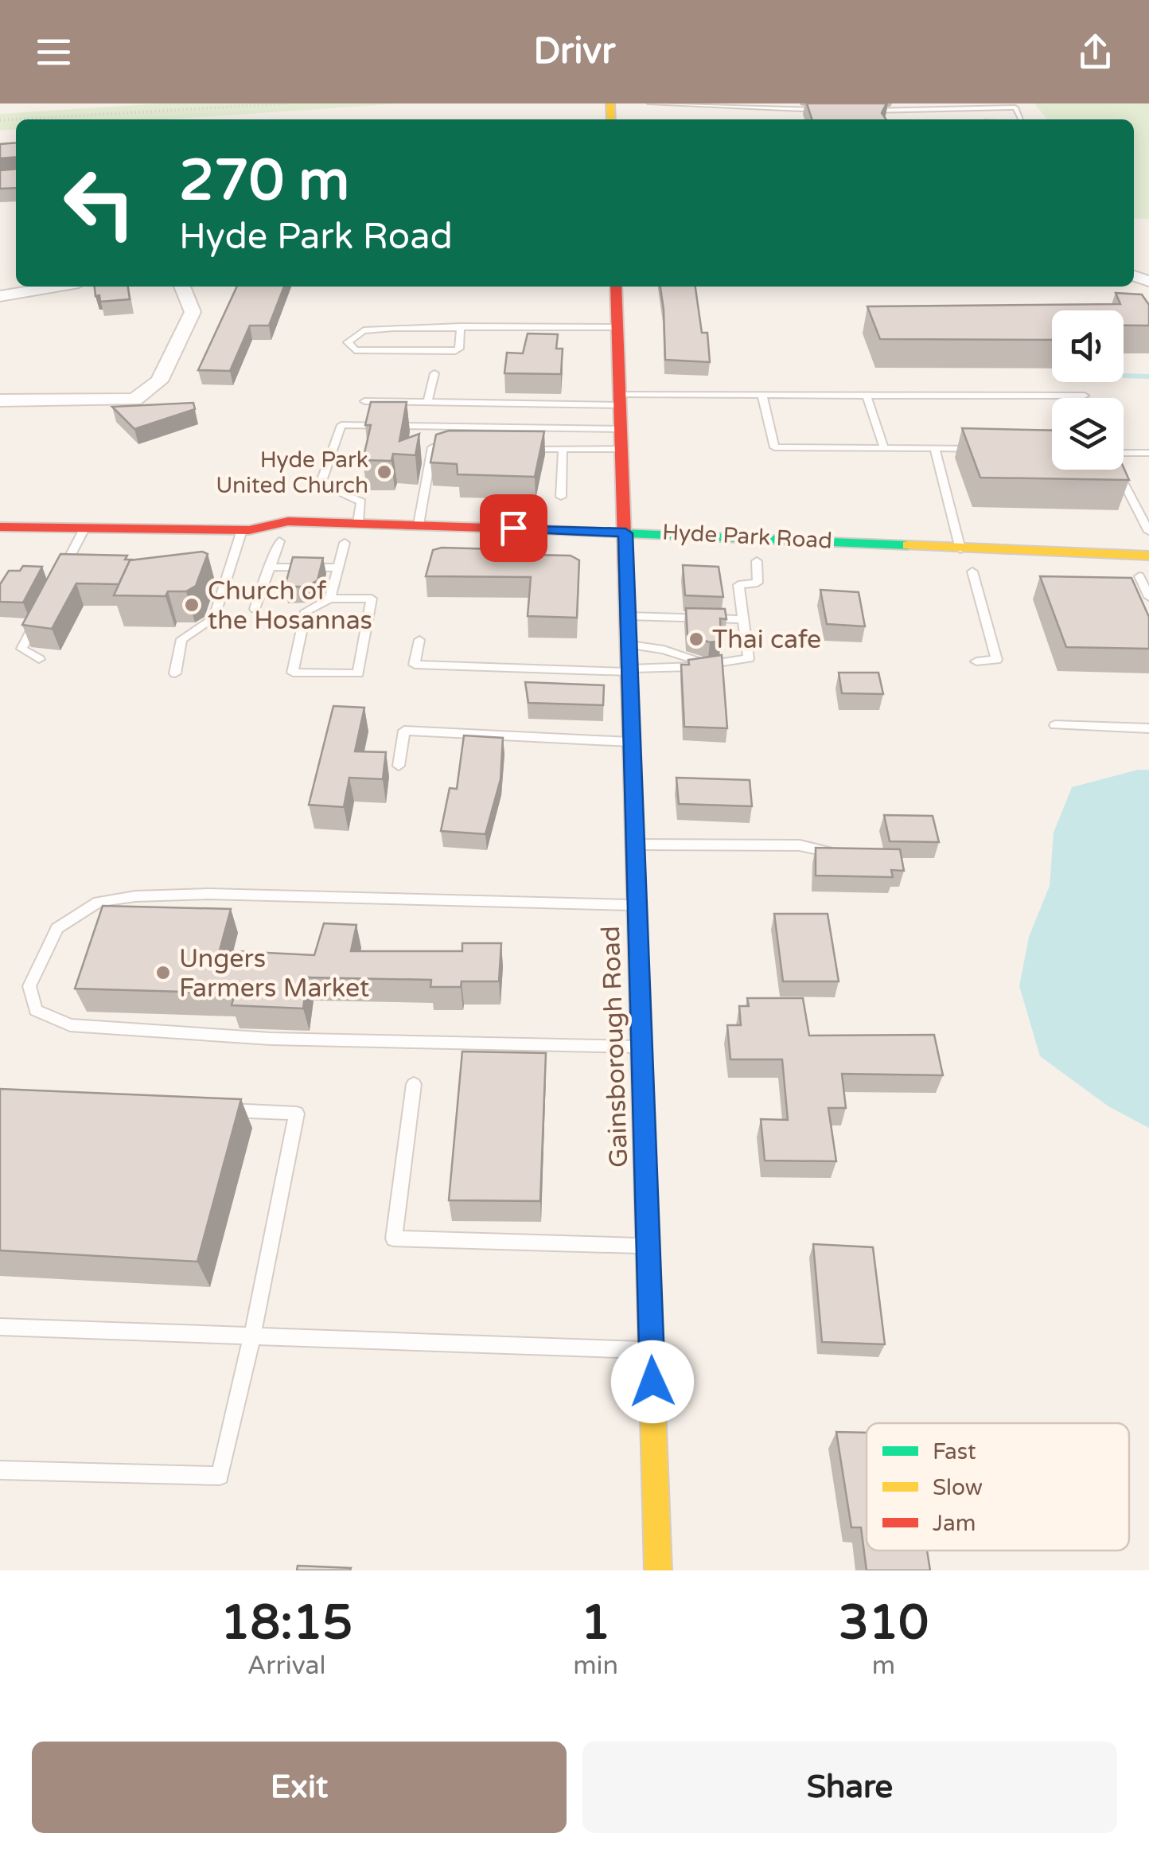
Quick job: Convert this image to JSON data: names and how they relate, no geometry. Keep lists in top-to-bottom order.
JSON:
{
  "streets": {
    "main road": ["Hyde Park Road", "Gainsborough Road"]
  },
  "crossings": [
    ["Hyde Park Road", "Gainsborough Road"]
  ],
  "places": [
    "Hyde Park United Church",
    "Church of the Hosannas",
    "Thai cafe",
    "Ungers Farmers Market"
  ],
  "legend": ["Fast", "Slow", "Jam"],
  "page": {
    "header": "Drivr",
    "turn": ["270 m", "Hyde Park Road"],
    "eta": [
      "18:15",
      "Arrival",
      "1",
      "min",
      "310",
      "m"
    ],
    "buttons": ["Exit", "Share"]
  }
}
